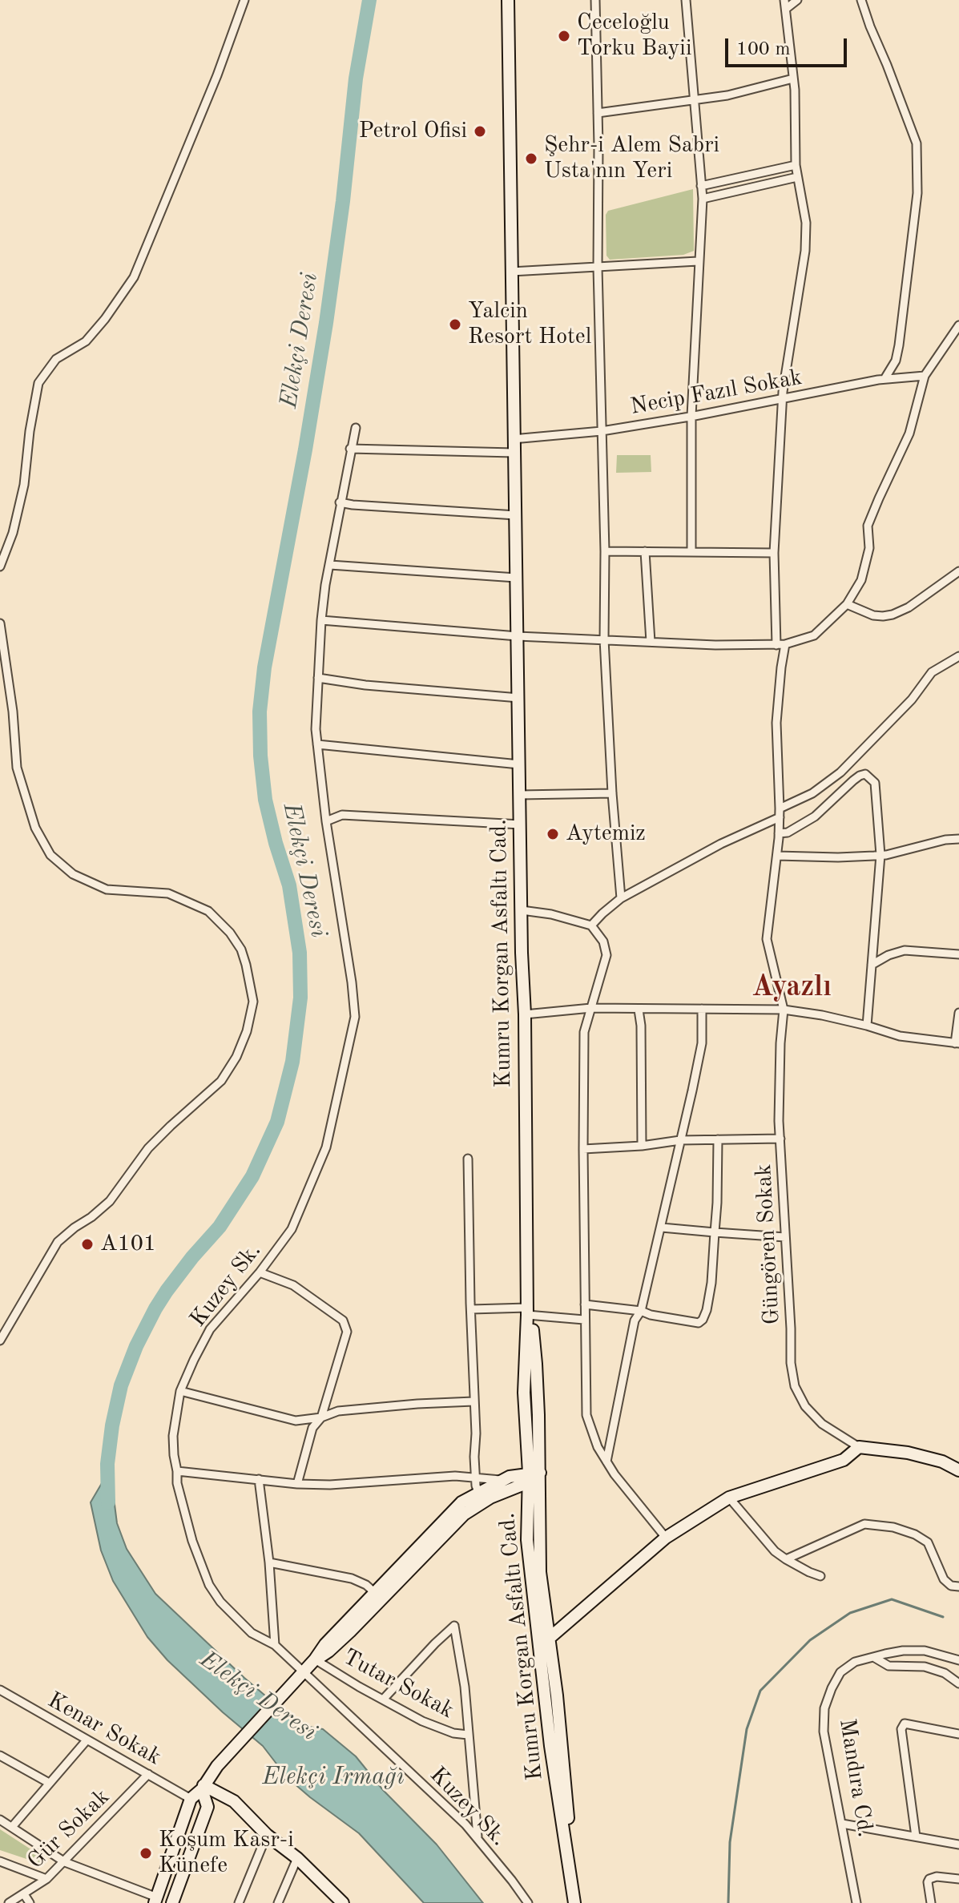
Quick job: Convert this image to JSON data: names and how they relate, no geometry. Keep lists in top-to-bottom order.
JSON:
{
  "streets": {
    "main road": ["Kumru Korgan Asfaltı Cad."],
    "street": [
      "Necip Fazıl Sokak",
      "Güngören Sokak",
      "Kuzey Sk.",
      "Tutar Sokak",
      "Kenar Sokak",
      "Mandıra Cd.",
      "Gür Sokak"
    ]
  },
  "crossings": [
    ["Necip Fazıl Sokak", "Kumru Korgan Asfaltı Cad."],
    ["Kenar Sokak", "Gür Sokak"]
  ],
  "districts": ["Ayazlı"],
  "water": ["Elekçi Deresi", "Elekçi Irmağı"],
  "places": [
    "Ceceloğlu Torku Bayii",
    "Petrol Ofisi",
    "Şehr-i Alem Sabri Usta'nın Yeri",
    "Yalcin Resort Hotel",
    "Aytemiz",
    "A101",
    "Koşum Kasr-i Künefe"
  ],
  "scale_bar": "100 m"
}
